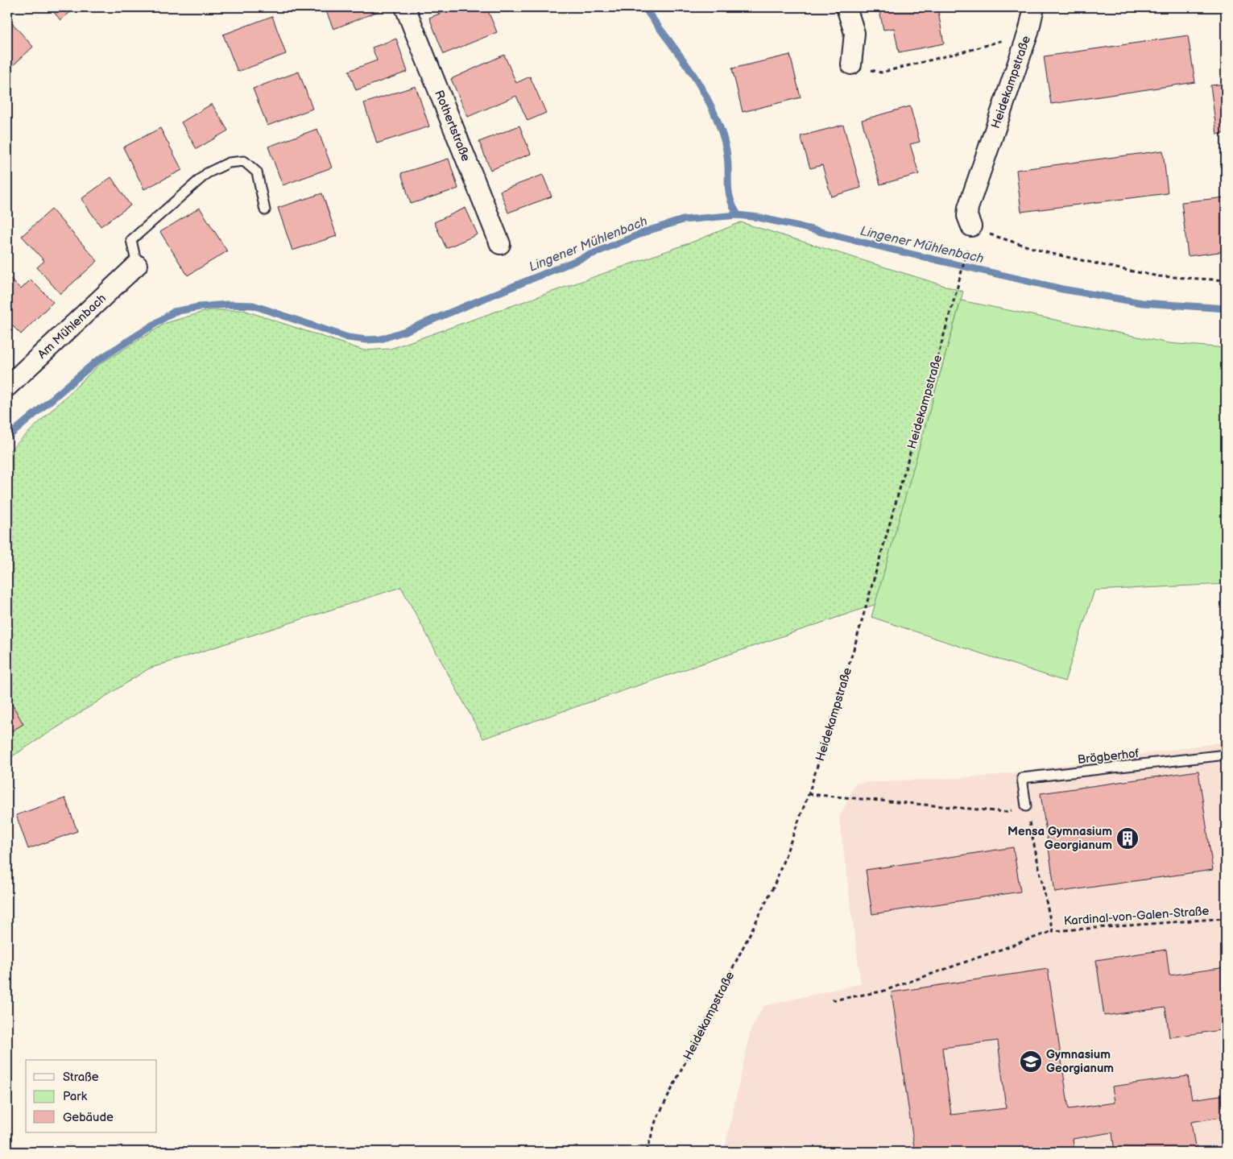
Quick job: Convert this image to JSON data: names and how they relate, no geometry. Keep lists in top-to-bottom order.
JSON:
{
  "streets": {
    "street": ["Heidekampstraße", "Rothertstraße", "Am Mühlenbach"],
    "lane": ["Brögberhof"],
    "path": ["Kardinal-von-Galen-Straße"]
  },
  "crossings": [
    ["Brögberhof", "Kardinal-von-Galen-Straße"]
  ],
  "water": ["Lingener Mühlenbach"],
  "places": {
    "building": ["Mensa Gymnasium Georgianum"],
    "school or university": ["Gymnasium Georgianum"]
  },
  "legend": ["Straße", "Park", "Gebäude"]
}
